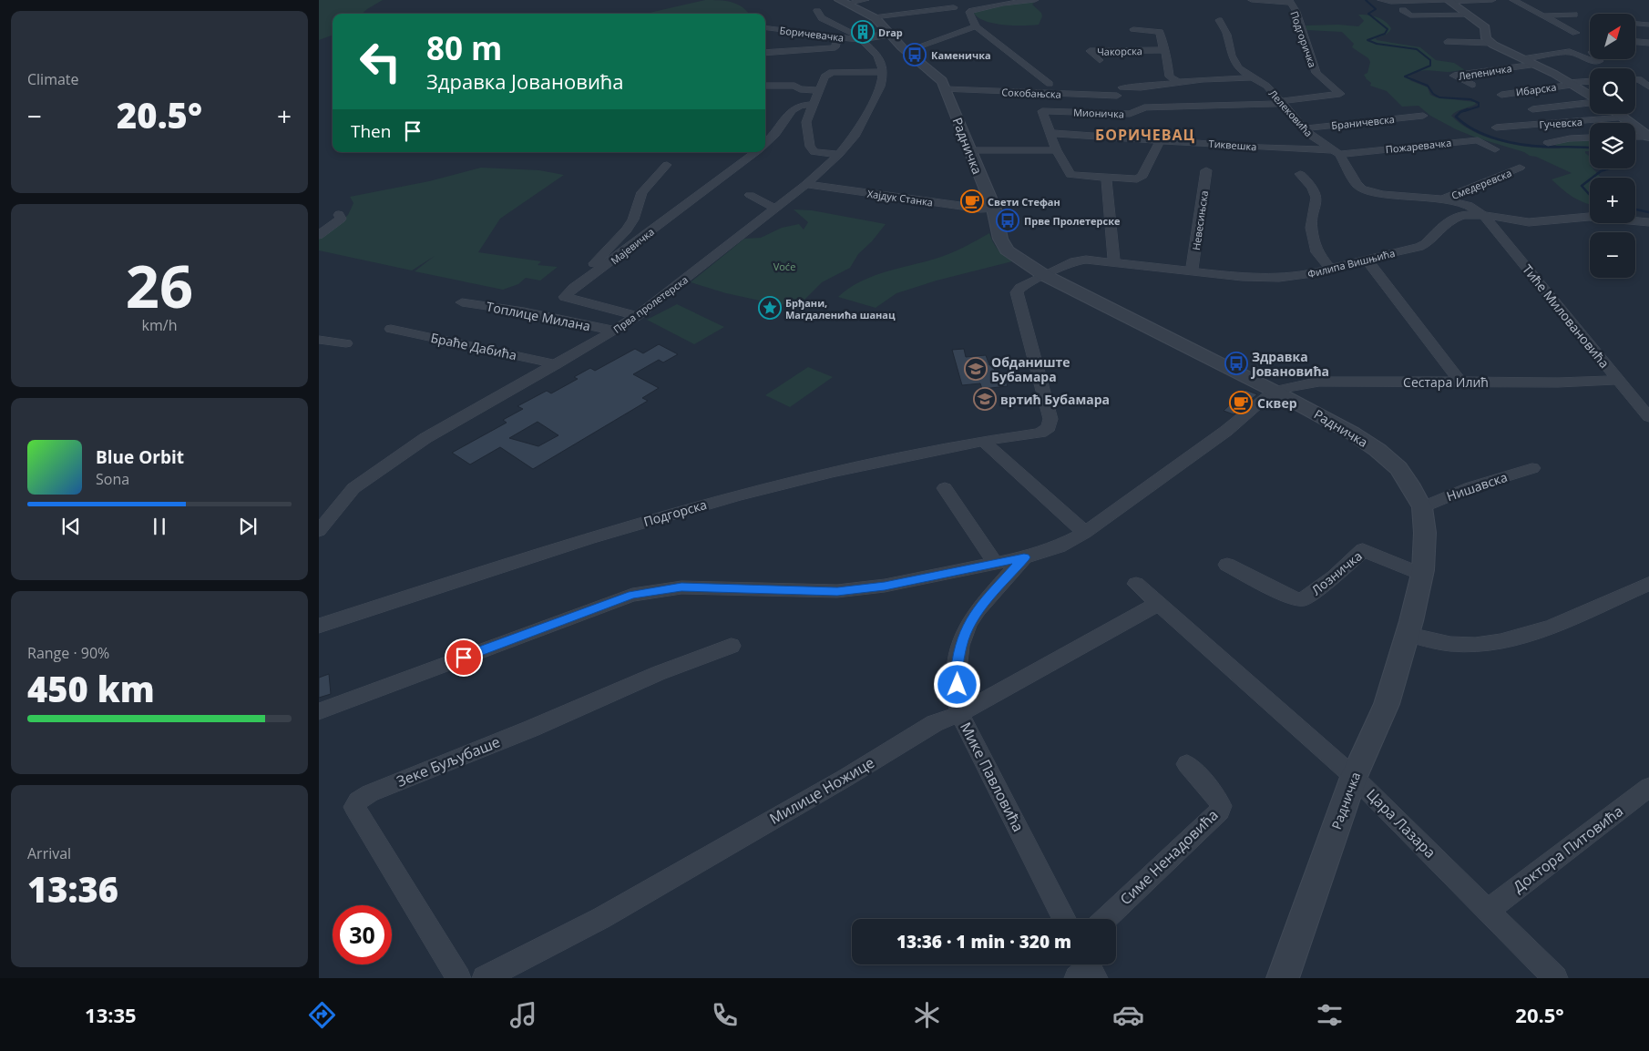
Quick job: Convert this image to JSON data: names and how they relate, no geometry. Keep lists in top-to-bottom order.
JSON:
{
  "streets": {
    "street": [
      "Боричевачка",
      "Подгоричка",
      "Чакорска",
      "Лепеничка",
      "Ибарска",
      "Сокобањска",
      "Мионичка",
      "Лелековића",
      "Браничевска",
      "Гучевска",
      "Тиквешка",
      "Радничка",
      "Пожаревачка",
      "Смедеревска",
      "Хајдук Станка",
      "Невесињска",
      "Мајевичка",
      "Филипа Вишњића",
      "Прва пролетерска",
      "Топлице Милана",
      "Тиће Миловановића",
      "Браће Дабића",
      "Сестара Илић",
      "Нишавска",
      "Подгорска",
      "Лозничка",
      "Зеке Буљубаше",
      "Мике Павловића",
      "Милице Ножице",
      "Цара Лазара",
      "Доктора Питовића",
      "Симе Ненадовића"
    ]
  },
  "crossings": [
    ["Подгоричка", "Мионичка"],
    ["Сокобањска", "Радничка"],
    ["Мионичка", "Лелековића"],
    ["Мионичка", "Тиквешка"],
    ["Лелековића", "Браничевска"],
    ["Лелековића", "Тиквешка"],
    ["Лелековића", "Пожаревачка"],
    ["Тиквешка", "Пожаревачка"],
    ["Радничка", "Хајдук Станка"],
    ["Радничка", "Филипа Вишњића"],
    ["Радничка", "Сестара Илић"],
    ["Радничка", "Нишавска"],
    ["Радничка", "Лозничка"],
    ["Радничка", "Цара Лазара"],
    ["Хајдук Станка", "Прва пролетерска"],
    ["Невесињска", "Филипа Вишњића"],
    ["Филипа Вишњића", "Тиће Миловановића"],
    ["Филипа Вишњића", "Подгорска"],
    ["Прва пролетерска", "Топлице Милана"],
    ["Прва пролетерска", "Браће Дабића"],
    ["Тиће Миловановића", "Сестара Илић"],
    ["Мике Павловића", "Милице Ножице"],
    ["Милице Ножице", "Цара Лазара"],
    ["Цара Лазара", "Доктора Питовића"]
  ],
  "districts": ["БОРИЧЕВАЦ"],
  "parks": ["Voće"],
  "places": {
    "building": ["Drap"],
    "bus stop": ["Каменичка", "Прве Пролетерске", "Здравка Јовановића"],
    "cafe": ["Свети Стефан", "Сквер"],
    "place": ["Брђани, Магдаленића шанац"],
    "school or university": ["Обданиште Бубамара", "вртић Бубамара"]
  },
  "north": "top right",
  "page": {
    "tile": [
      "Climate",
      ["26", "km/h"],
      ["Range · 90%", "450 km"],
      ["Arrival", "13:36"]
    ],
    "map_buttons": ["+", "−"],
    "turn": ["80 m", "Здравка Јовановића"],
    "heat": ["−", "20.5°", "+"],
    "then": "Then",
    "song": ["Blue Orbit", "Sona"],
    "limit": "30",
    "trip": "13:36 · 1 min · 320 m",
    "tabs": ["13:35", "20.5°"]
  }
}
